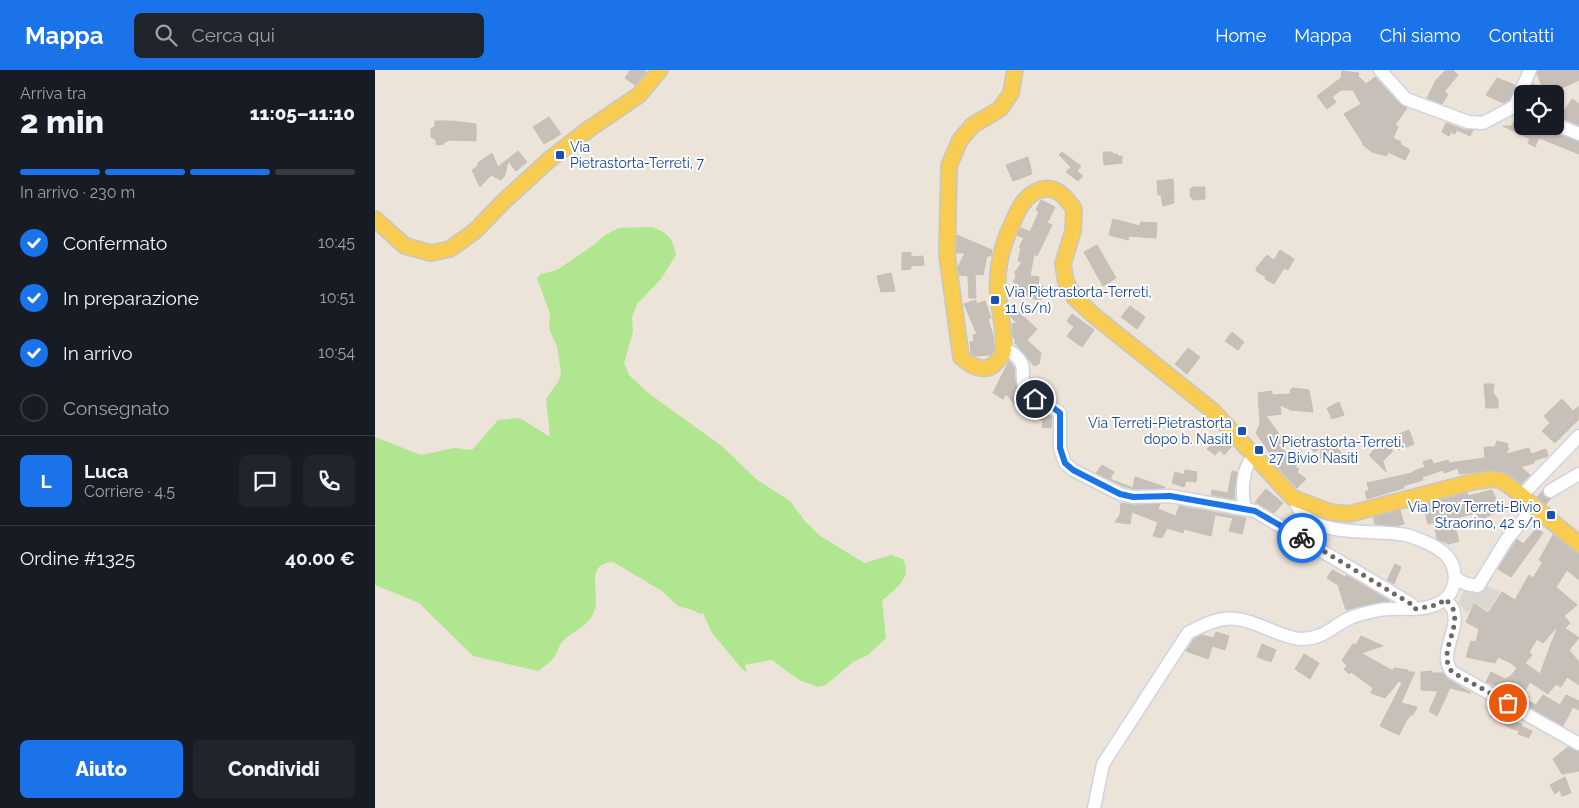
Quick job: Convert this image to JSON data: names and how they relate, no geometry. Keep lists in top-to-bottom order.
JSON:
{
  "places": {
    "transit": [
      "Via Pietrastorta-Terreti, 7",
      "Via Pietrastorta-Terreti, 11 (s/n)",
      "Via Terreti-Pietrastorta dopo b. Nasiti",
      "V Pietrastorta-Terreti, 27 Bivio Nasiti",
      "Via Prov Terreti-Bivio Straorino, 42 s/n"
    ]
  },
  "page": {
    "header": "Mappa",
    "search": "Cerca qui",
    "nav": [
      "Home",
      "Mappa",
      "Chi siamo",
      "Contatti"
    ],
    "heading": ["2 min", "Arriva tra", "11:05–11:10"],
    "panel": [
      "Luca",
      "Corriere · 4.5",
      "Ordine #1325",
      "40.00 €"
    ],
    "bar": "In arrivo · 230 m",
    "list": [
      ["Confermato", "10:45"],
      ["In preparazione", "10:51"],
      ["In arrivo", "10:54"],
      "Consegnato"
    ],
    "round": "L",
    "buttons": ["Aiuto", "Condividi"]
  }
}
